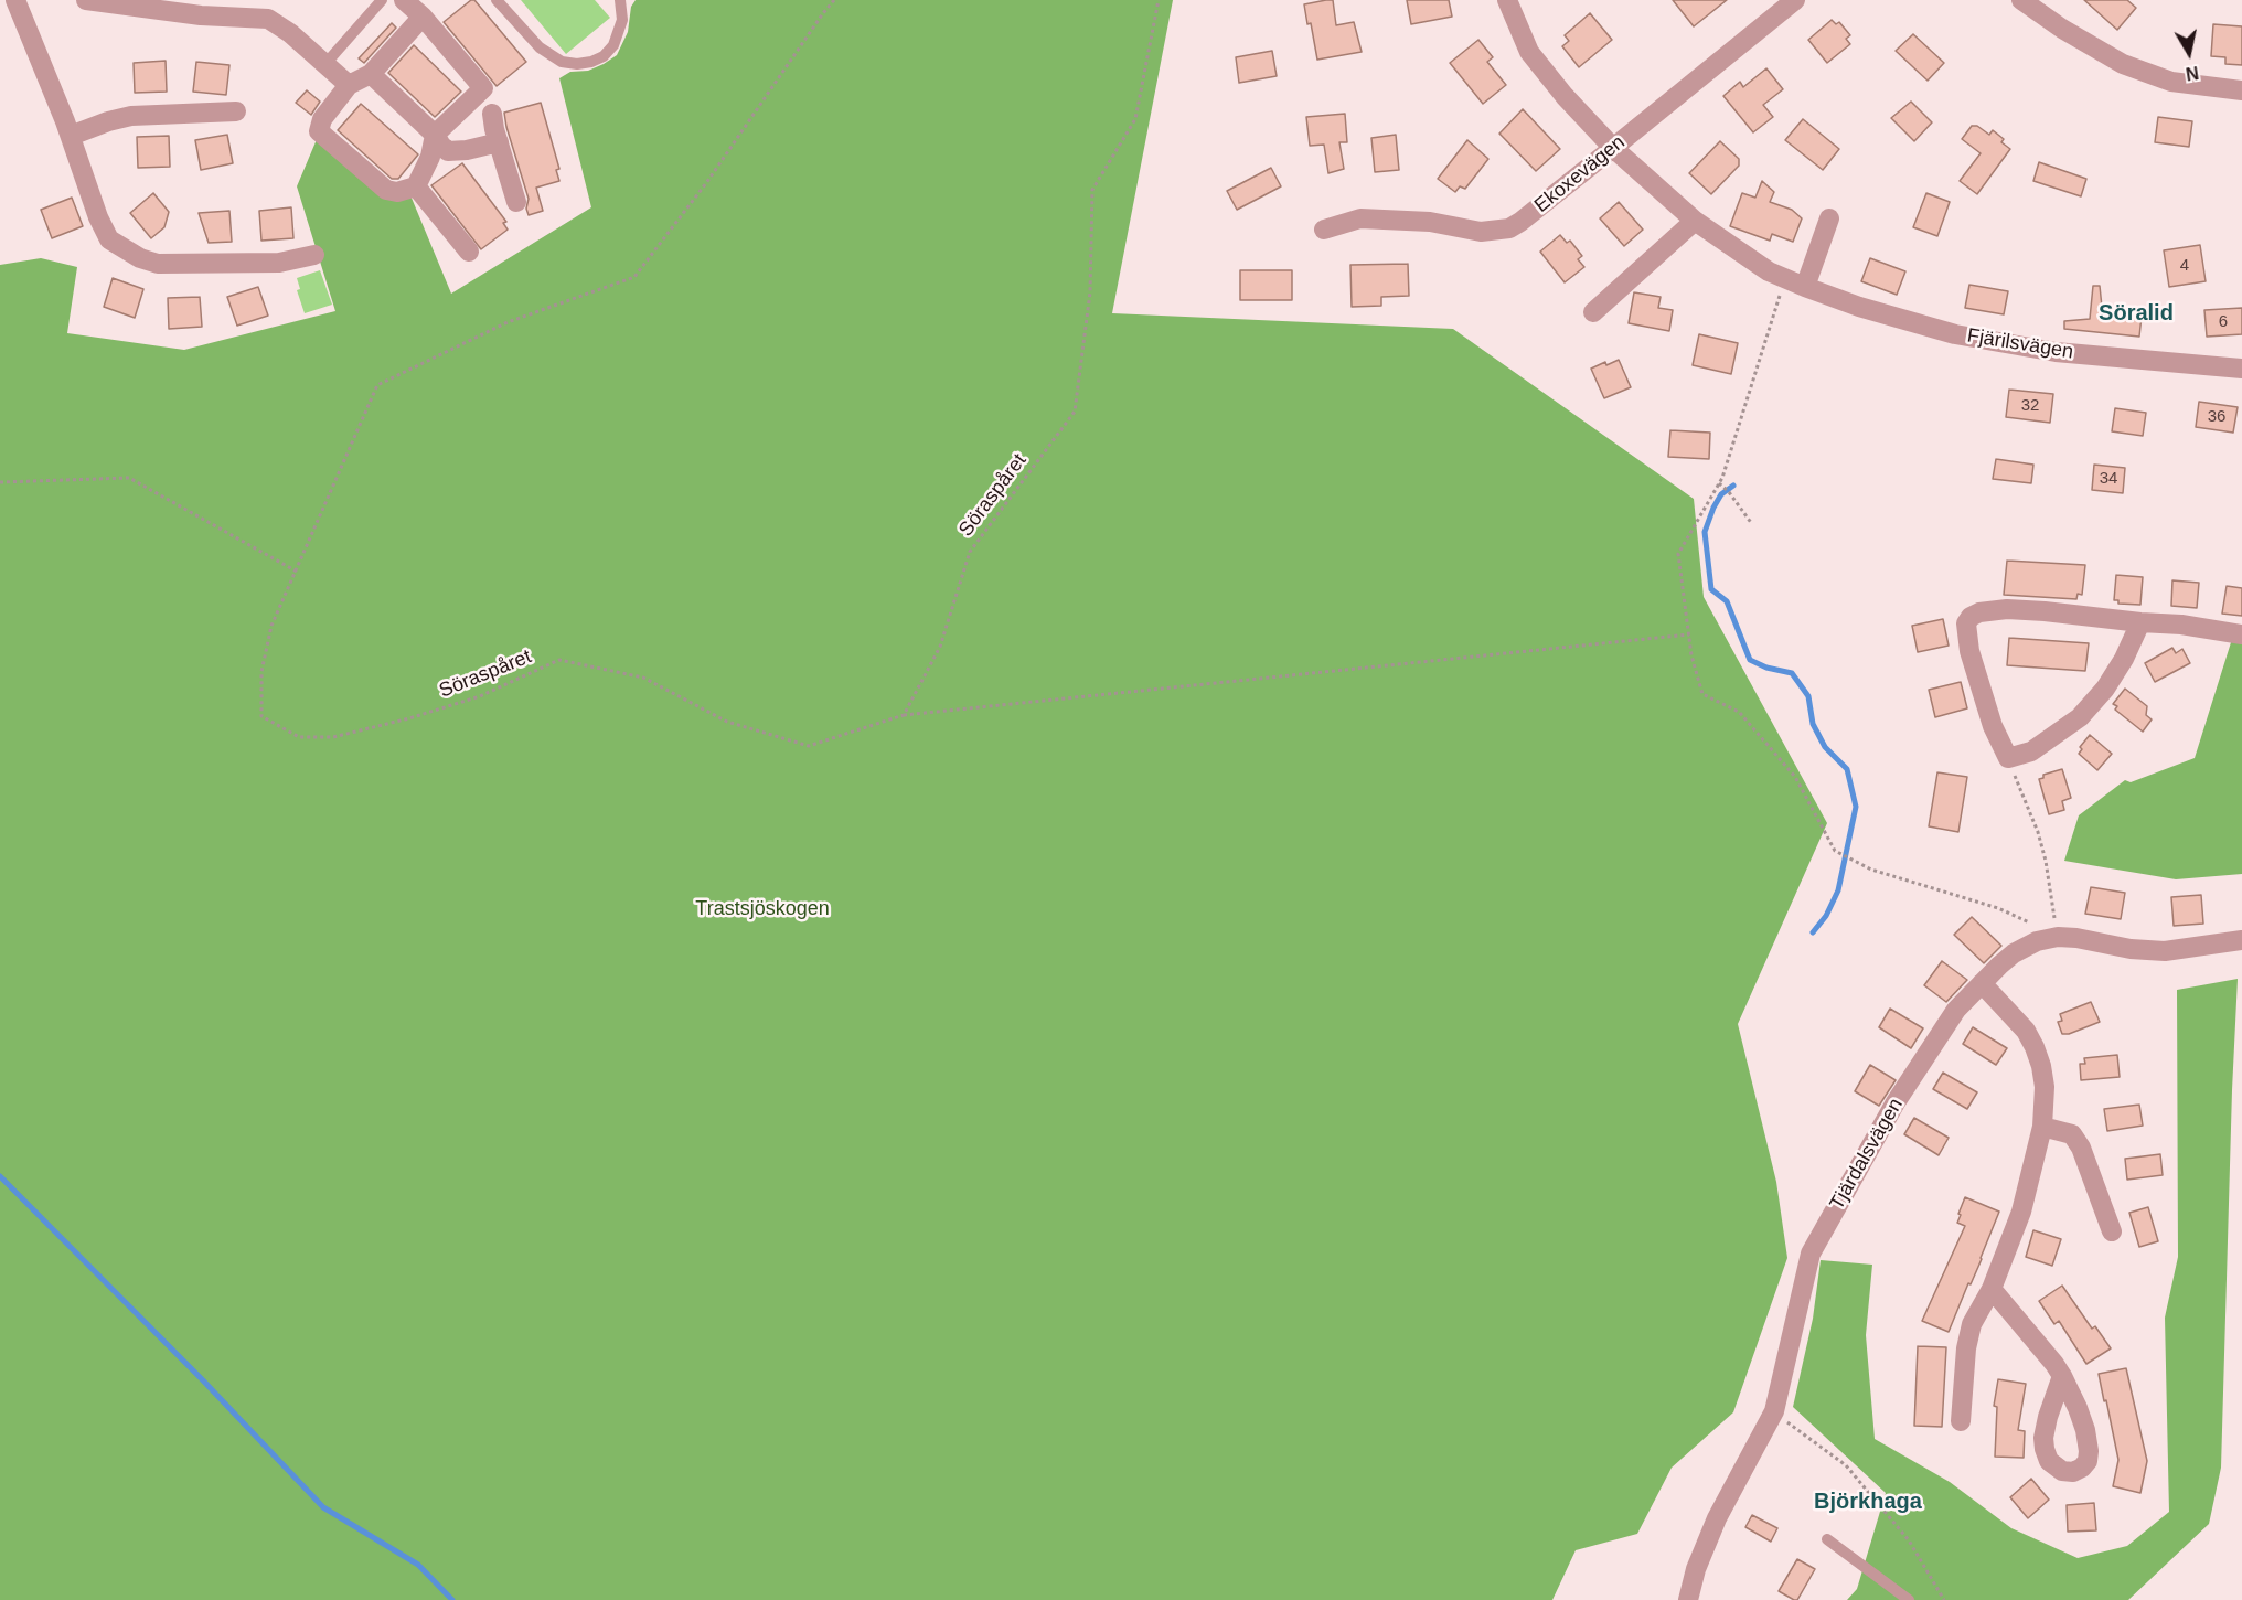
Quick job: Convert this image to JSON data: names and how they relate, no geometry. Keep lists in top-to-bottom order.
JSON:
{
  "streets": {
    "street": ["Ekoxevägen", "Fjärilsvägen", "Tjärdalsvägen"],
    "path": ["Söraspåret"]
  },
  "crossings": [
    ["Ekoxevägen", "Fjärilsvägen"]
  ],
  "districts": ["Söralid", "Björkhaga"],
  "parks": ["Trastsjöskogen"],
  "house_numbers": [
    "4",
    "6",
    "32",
    "36",
    "34"
  ],
  "north": "bottom"
}
